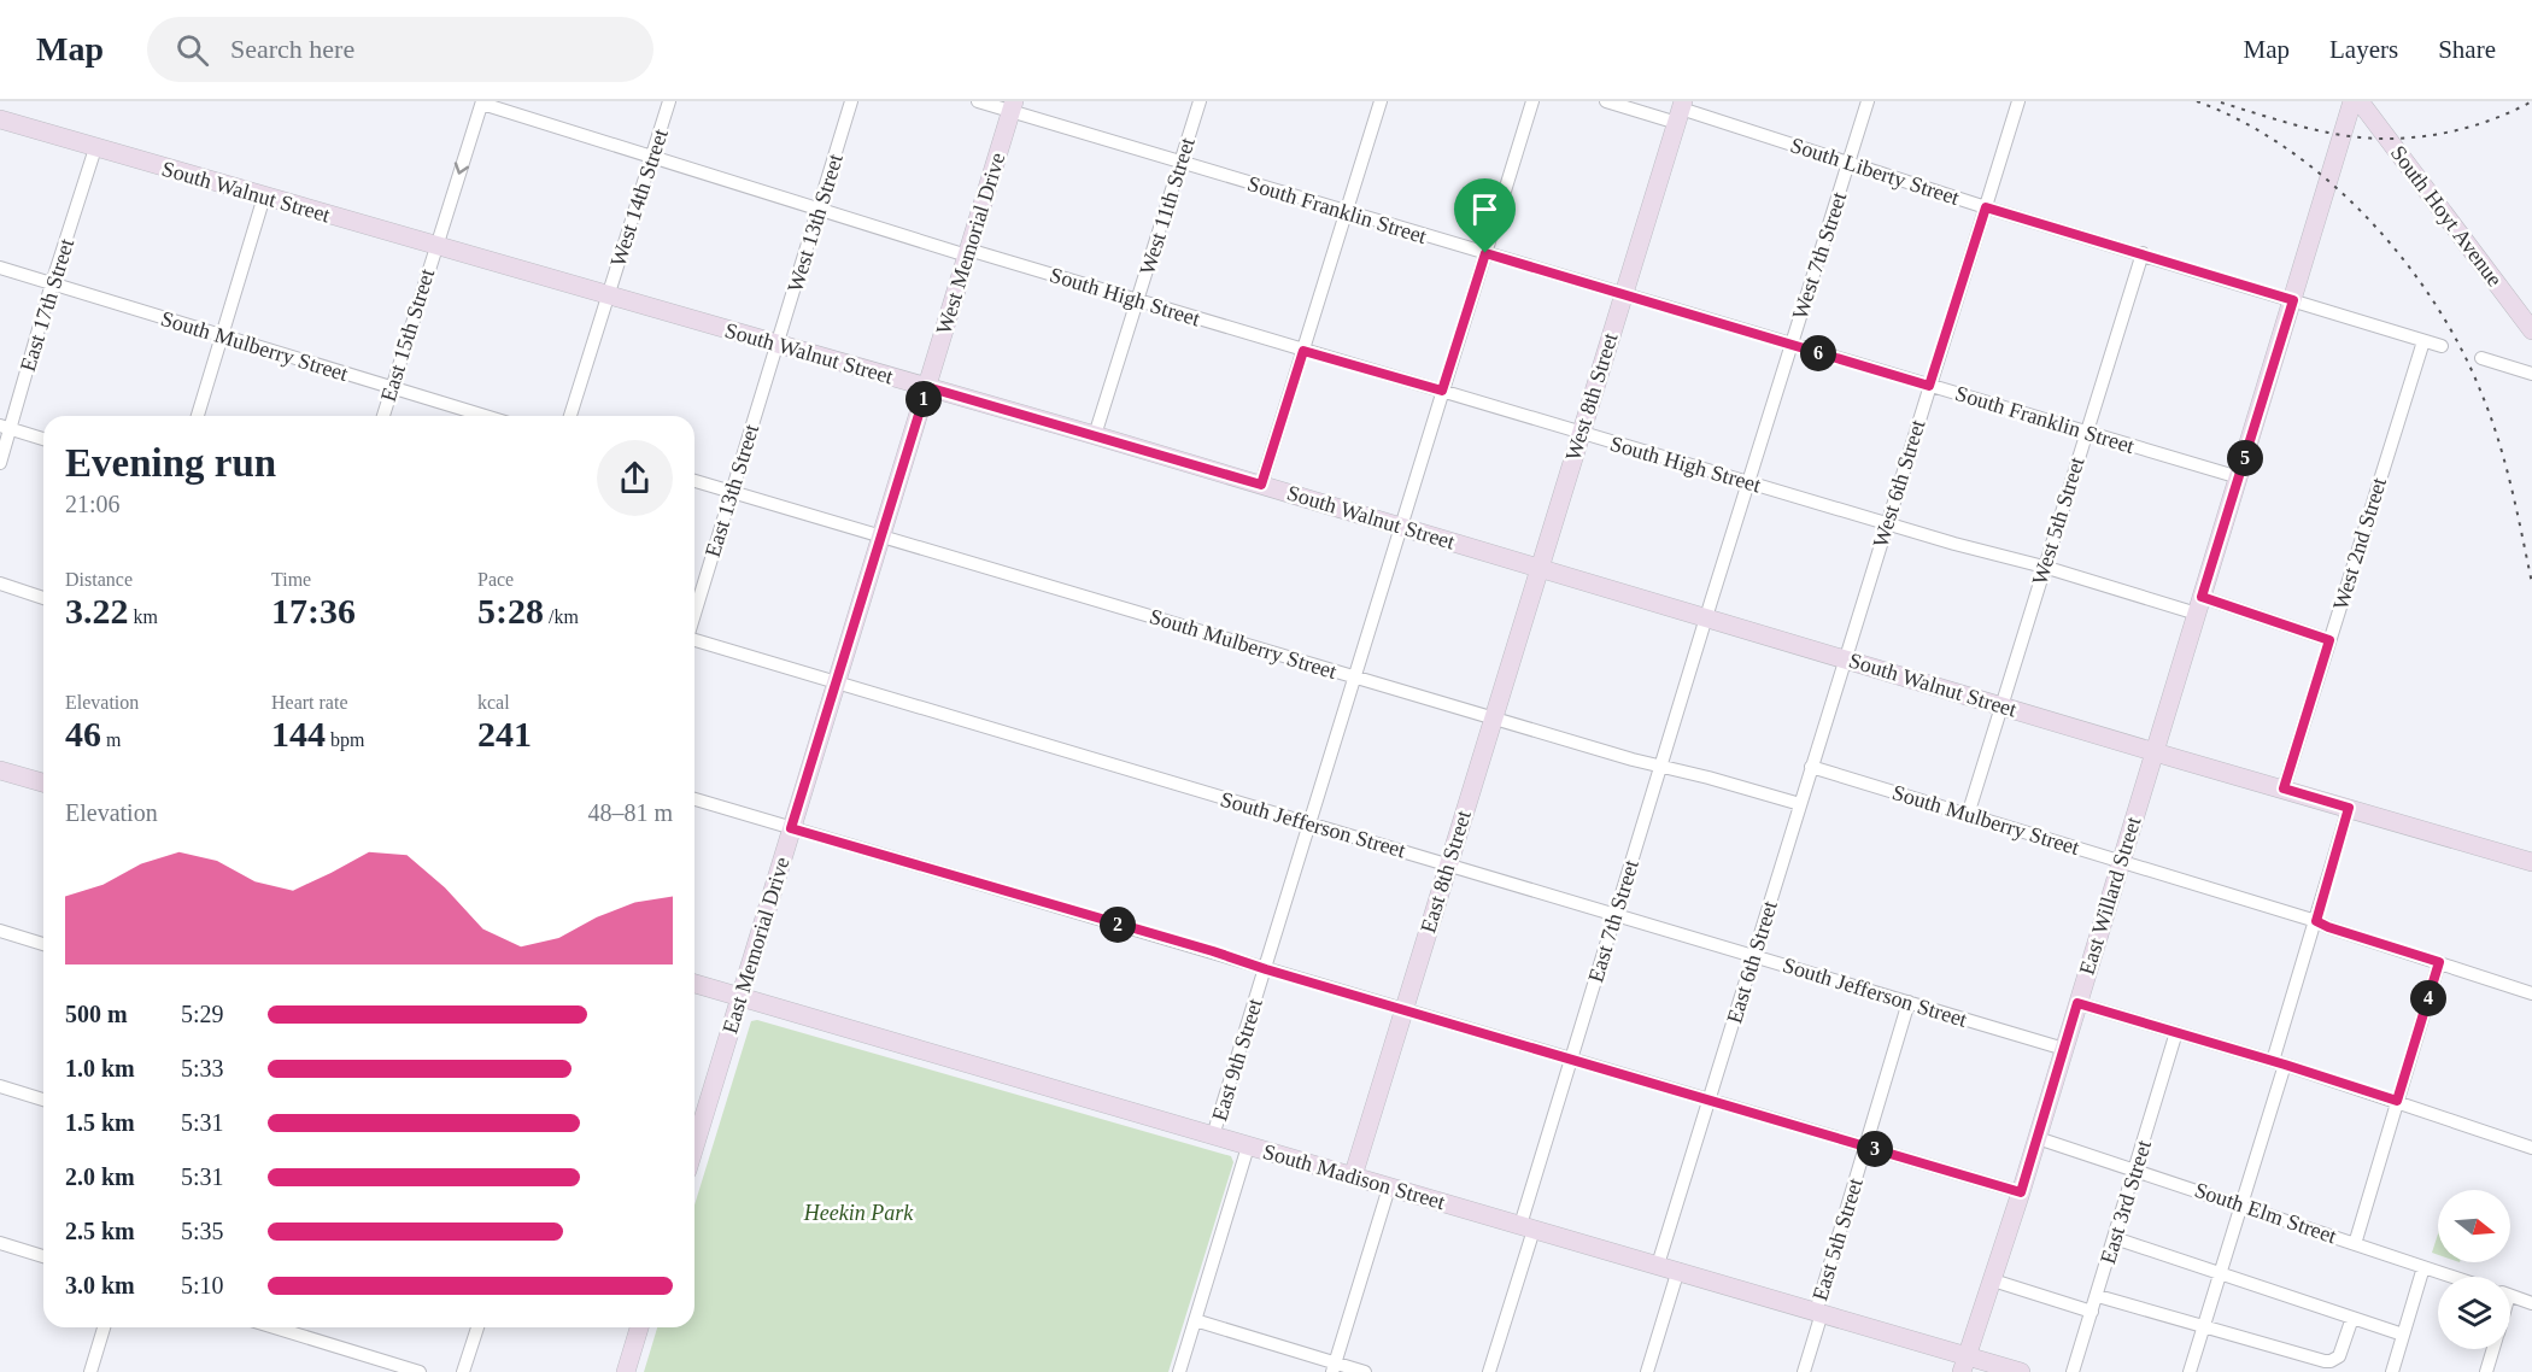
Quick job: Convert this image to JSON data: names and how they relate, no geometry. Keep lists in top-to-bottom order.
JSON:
{
  "streets": {
    "main road": [
      "South Walnut Street",
      "South Hoyt Avenue",
      "West Memorial Drive",
      "West 8th Street",
      "East 8th Street",
      "East Willard Street",
      "East Memorial Drive",
      "South Madison Street"
    ],
    "street": [
      "South Liberty Street",
      "West 14th Street",
      "West 11th Street",
      "South Franklin Street",
      "West 13th Street",
      "West 7th Street",
      "South High Street",
      "East 17th Street",
      "East 15th Street",
      "South Mulberry Street",
      "West 6th Street",
      "East 13th Street",
      "West 5th Street",
      "West 2nd Street",
      "South Jefferson Street",
      "East 7th Street",
      "East 6th Street",
      "East 9th Street",
      "East 3rd Street",
      "South Elm Street",
      "East 5th Street"
    ]
  },
  "crossings": [
    ["South Liberty Street", "West 7th Street"],
    ["South Liberty Street", "West 8th Street"],
    ["South Liberty Street", "West 6th Street"],
    ["South Liberty Street", "West 5th Street"],
    ["South Liberty Street", "West 2nd Street"],
    ["South Liberty Street", "East Willard Street"],
    ["South Walnut Street", "West 14th Street"],
    ["South Walnut Street", "West 11th Street"],
    ["South Walnut Street", "West 13th Street"],
    ["South Walnut Street", "West Memorial Drive"],
    ["South Walnut Street", "West 7th Street"],
    ["South Walnut Street", "East 17th Street"],
    ["South Walnut Street", "East 15th Street"],
    ["South Walnut Street", "West 8th Street"],
    ["South Walnut Street", "West 6th Street"],
    ["South Walnut Street", "East 13th Street"],
    ["South Walnut Street", "West 5th Street"],
    ["South Walnut Street", "West 2nd Street"],
    ["South Walnut Street", "East 8th Street"],
    ["South Walnut Street", "East Willard Street"],
    ["South Walnut Street", "East 7th Street"],
    ["South Walnut Street", "East Memorial Drive"],
    ["South Walnut Street", "East 6th Street"],
    ["South Walnut Street", "East 9th Street"],
    ["West 14th Street", "South High Street"],
    ["West 11th Street", "South Franklin Street"],
    ["West 11th Street", "South High Street"],
    ["South Franklin Street", "West Memorial Drive"],
    ["South Franklin Street", "West 7th Street"],
    ["South Franklin Street", "West 8th Street"],
    ["South Franklin Street", "West 6th Street"],
    ["South Franklin Street", "West 5th Street"],
    ["South Franklin Street", "East Willard Street"],
    ["South Franklin Street", "East 9th Street"],
    ["West 13th Street", "South High Street"],
    ["West 13th Street", "East 13th Street"],
    ["West Memorial Drive", "South High Street"],
    ["West Memorial Drive", "East Memorial Drive"],
    ["West 7th Street", "South High Street"],
    ["West 7th Street", "East 7th Street"],
    ["South High Street", "East 15th Street"],
    ["South High Street", "West 8th Street"],
    ["South High Street", "West 6th Street"],
    ["South High Street", "West 5th Street"],
    ["South High Street", "West 2nd Street"],
    ["South High Street", "East Willard Street"],
    ["South High Street", "East 9th Street"],
    ["East 17th Street", "South Mulberry Street"],
    ["East 15th Street", "South Mulberry Street"],
    ["South Mulberry Street", "East 13th Street"],
    ["South Mulberry Street", "East 8th Street"],
    ["South Mulberry Street", "East Willard Street"],
    ["South Mulberry Street", "East 7th Street"],
    ["South Mulberry Street", "East Memorial Drive"],
    ["South Mulberry Street", "East 6th Street"],
    ["South Mulberry Street", "East 9th Street"],
    ["West 8th Street", "East 8th Street"],
    ["West 6th Street", "East 6th Street"],
    ["South Jefferson Street", "East 8th Street"],
    ["South Jefferson Street", "East Willard Street"],
    ["South Jefferson Street", "East 7th Street"],
    ["South Jefferson Street", "East Memorial Drive"],
    ["South Jefferson Street", "East 6th Street"],
    ["South Jefferson Street", "East 9th Street"],
    ["South Jefferson Street", "East 5th Street"],
    ["East 8th Street", "South Madison Street"],
    ["East Willard Street", "South Madison Street"],
    ["East Willard Street", "South Elm Street"],
    ["East 7th Street", "South Madison Street"],
    ["East Memorial Drive", "South Madison Street"],
    ["East 6th Street", "South Madison Street"],
    ["East 9th Street", "South Madison Street"],
    ["South Madison Street", "East 5th Street"],
    ["East 3rd Street", "South Elm Street"]
  ],
  "one_way": ["East 15th Street"],
  "parks": ["Heekin Park"],
  "north": "right",
  "page": {
    "header": "Map",
    "search": "Search here",
    "nav": ["Map", "Layers", "Share"],
    "pins": [
      "6",
      "1",
      "5",
      "2",
      "4",
      "3"
    ],
    "heading": ["Evening run", "21:06"],
    "stats": [
      ["Distance", "3.22 km"],
      ["Time", "17:36"],
      ["Pace", "5:28 /km"],
      ["Elevation", "46 m"],
      ["Heart rate", "144 bpm"],
      ["kcal", "241"]
    ],
    "chart": ["Elevation", "48–81 m"],
    "list": [
      {
        "name": "500 m",
        "note": "5:29"
      },
      {
        "name": "1.0 km",
        "note": "5:33"
      },
      {
        "name": "1.5 km",
        "note": "5:31"
      },
      {
        "name": "2.0 km",
        "note": "5:31"
      },
      {
        "name": "2.5 km",
        "note": "5:35"
      },
      {
        "name": "3.0 km",
        "note": "5:10"
      }
    ]
  }
}
